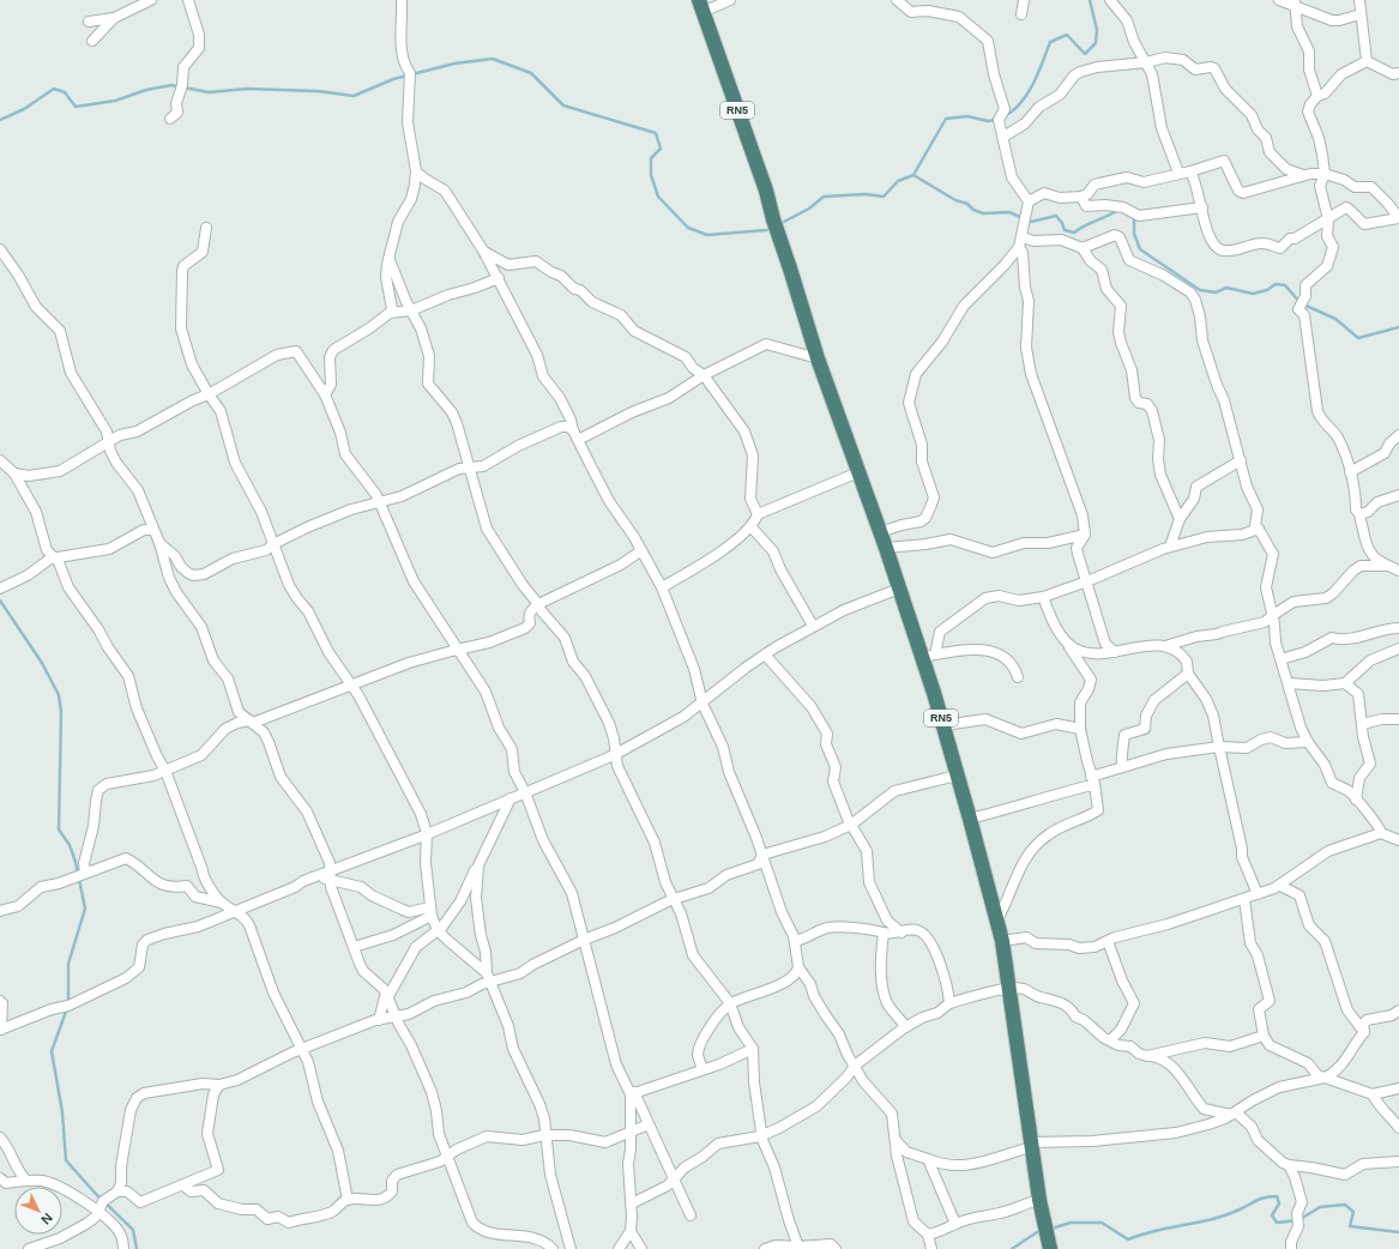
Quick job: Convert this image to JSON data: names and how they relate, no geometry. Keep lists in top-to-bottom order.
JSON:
{
  "streets": {
    "highway": ["RN5"]
  },
  "north": "bottom right"
}
